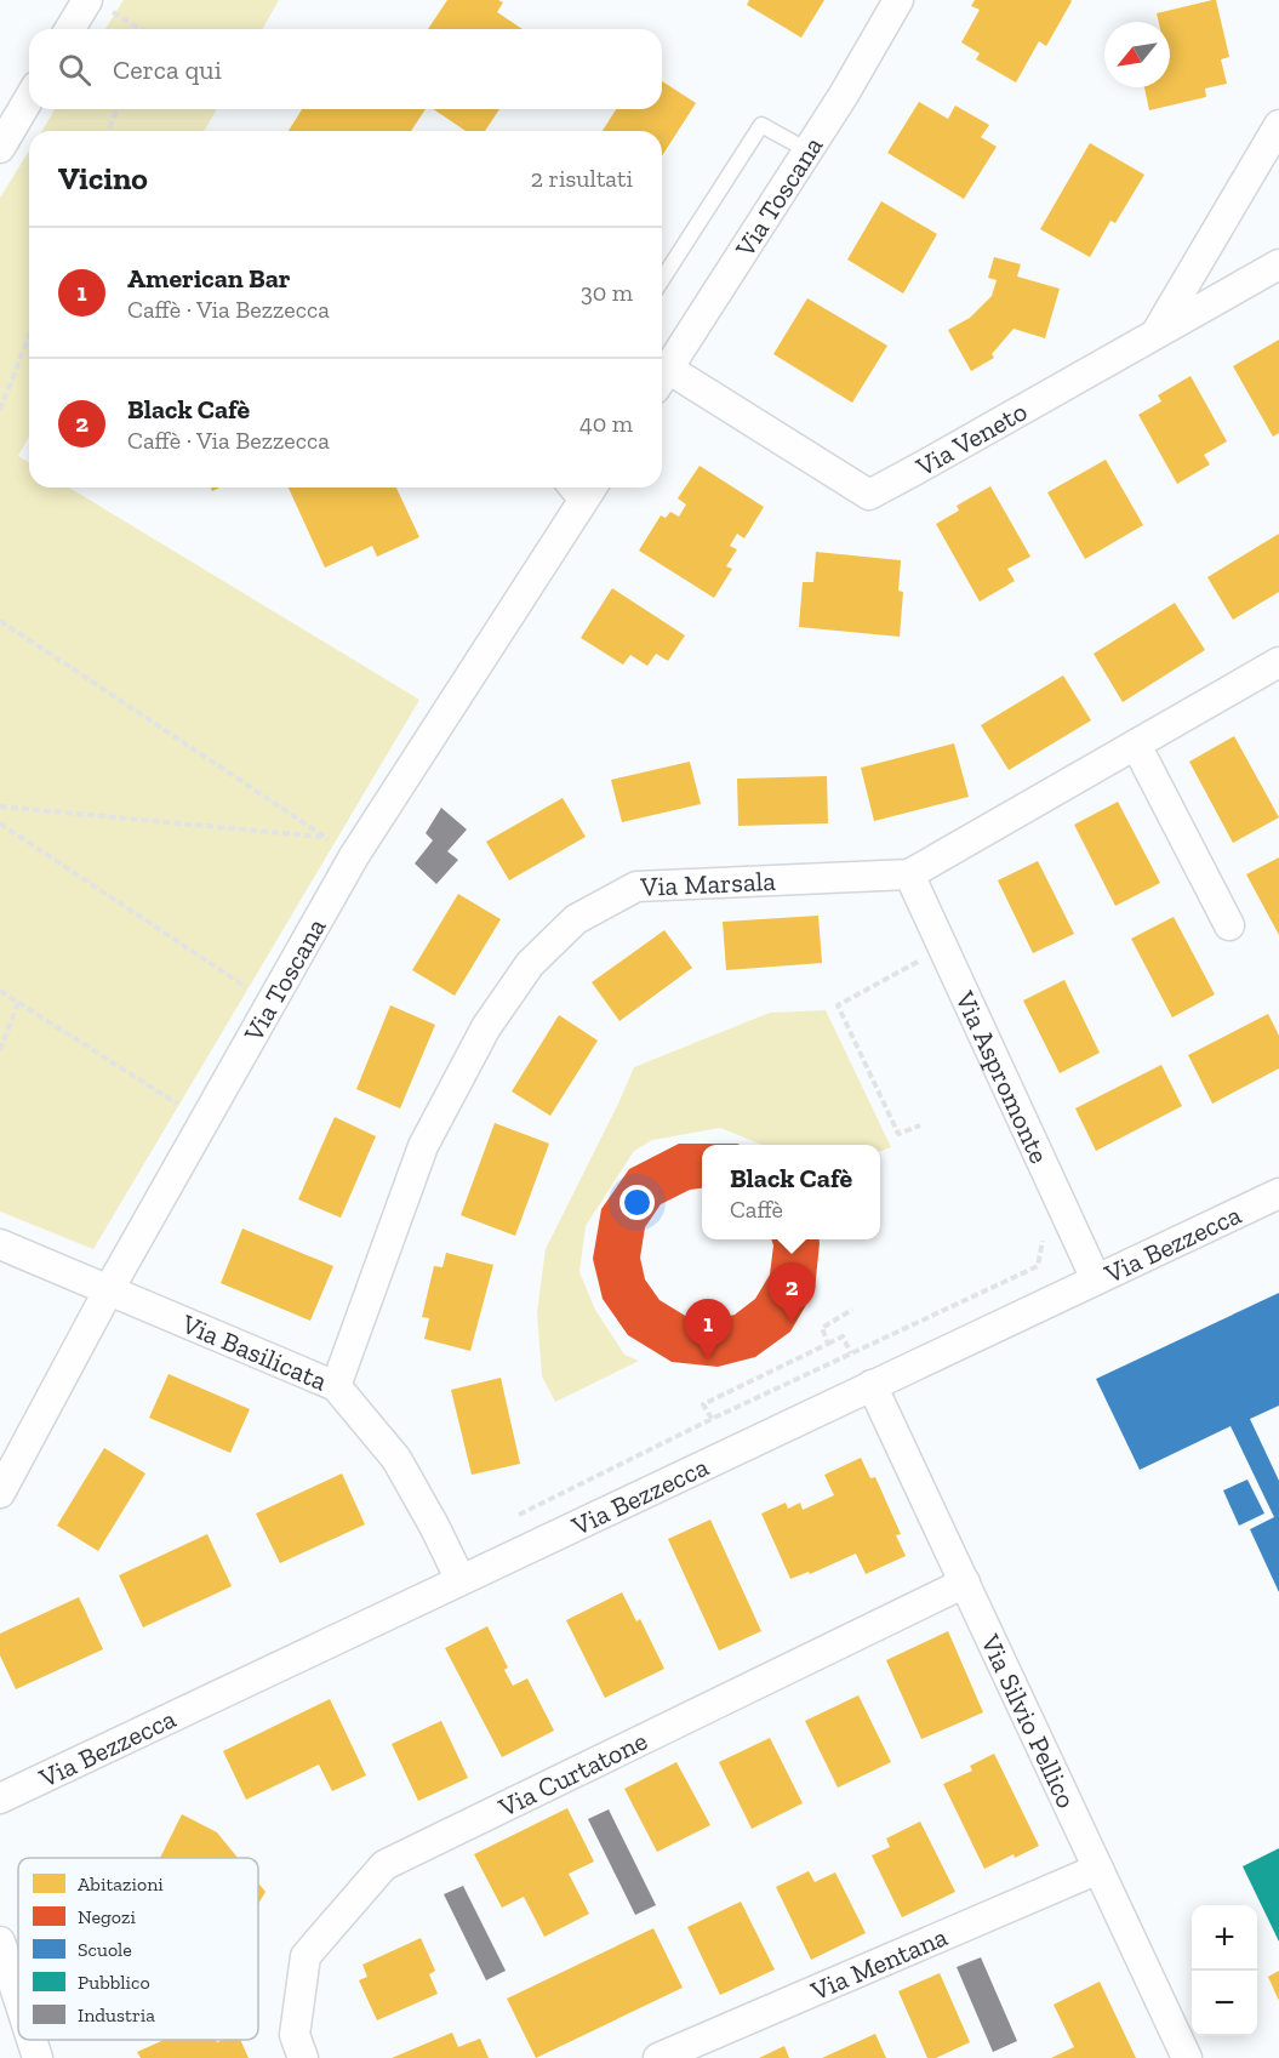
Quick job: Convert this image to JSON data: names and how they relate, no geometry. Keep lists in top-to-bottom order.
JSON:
{
  "streets": {
    "street": [
      "Via Toscana",
      "Via Veneto",
      "Via Marsala",
      "Via Aspromonte",
      "Via Bezzecca",
      "Via Basilicata",
      "Via Silvio Pellico",
      "Via Curtatone",
      "Via Mentana"
    ]
  },
  "crossings": [
    ["Via Toscana", "Via Basilicata"],
    ["Via Marsala", "Via Aspromonte"],
    ["Via Marsala", "Via Basilicata"],
    ["Via Aspromonte", "Via Bezzecca"],
    ["Via Bezzecca", "Via Basilicata"],
    ["Via Bezzecca", "Via Silvio Pellico"],
    ["Via Silvio Pellico", "Via Curtatone"],
    ["Via Silvio Pellico", "Via Mentana"]
  ],
  "legend": [
    "Abitazioni",
    "Negozi",
    "Scuole",
    "Pubblico",
    "Industria"
  ],
  "north": "bottom left",
  "page": {
    "search": "Cerca qui",
    "heading": ["Vicino", "2 risultati"],
    "list": [
      {
        "mark": "1",
        "name": "American Bar",
        "note": "Caffè · Via Bezzecca",
        "value": "30 m"
      },
      {
        "mark": "2",
        "name": "Black Cafè",
        "note": "Caffè · Via Bezzecca",
        "value": "40 m"
      }
    ],
    "popup": ["Black Cafè", "Caffè"],
    "pins": ["2", "1"],
    "map_buttons": ["+", "−"]
  }
}
